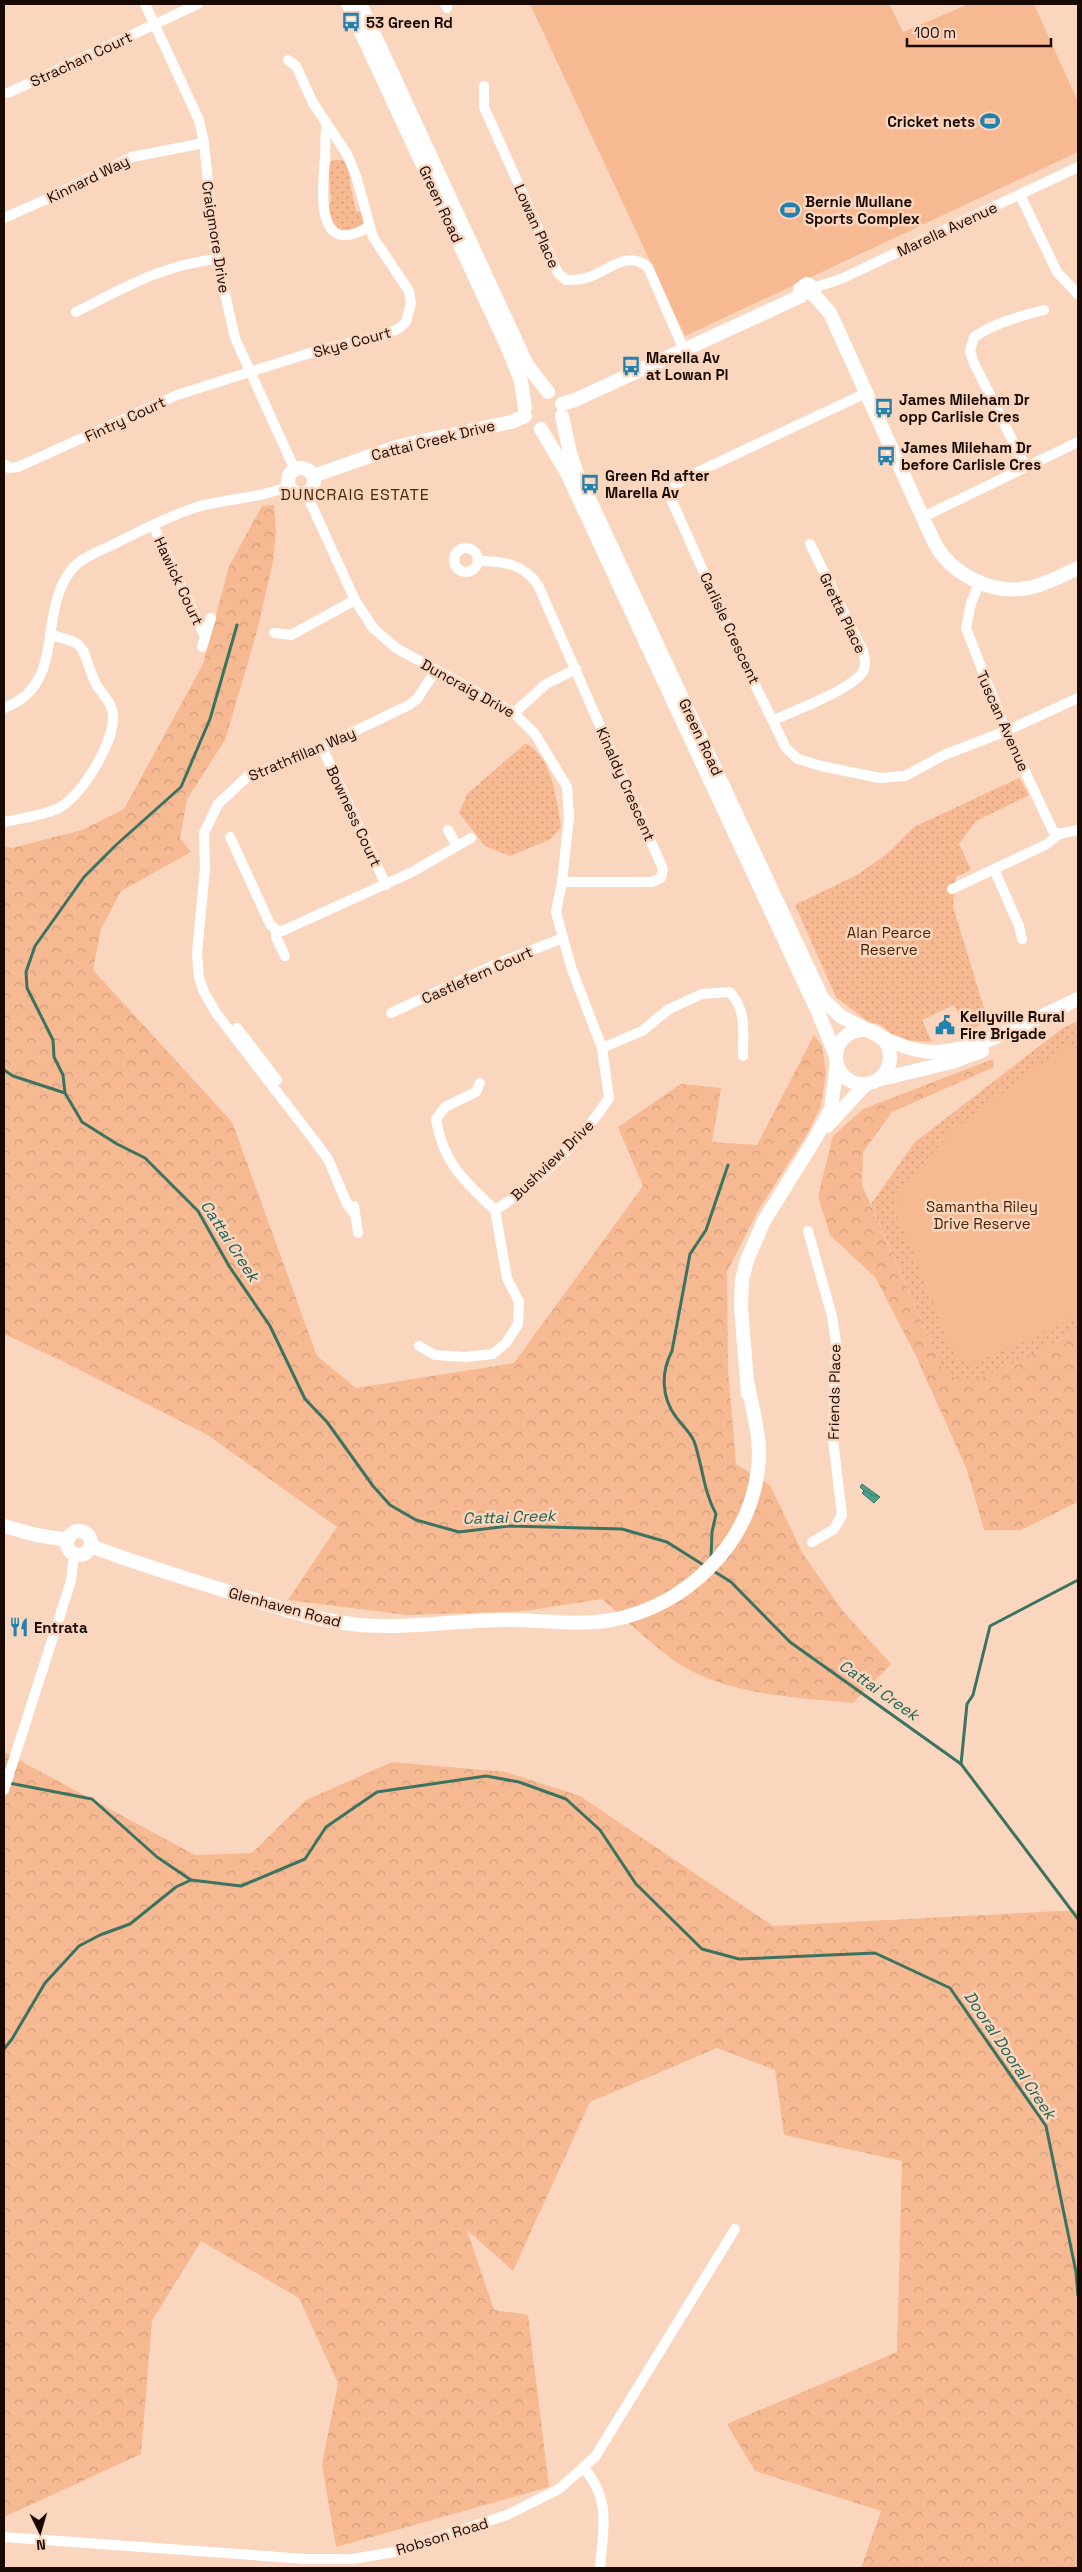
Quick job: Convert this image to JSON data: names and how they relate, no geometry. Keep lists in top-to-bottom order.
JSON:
{
  "streets": {
    "main road": [
      "Green Road",
      "Marella Avenue",
      "Cattai Creek Drive",
      "Glenhaven Road"
    ],
    "street": [
      "Strachan Court",
      "Kinnard Way",
      "Lowan Place",
      "Craigmore Drive",
      "Skye Court",
      "Fintry Court",
      "Hawick Court",
      "Gretta Place",
      "Carlisle Crescent",
      "Duncraig Drive",
      "Tuscan Avenue",
      "Strathfillan Way",
      "Kinaldy Crescent",
      "Bowness Court",
      "Castlefern Court",
      "Bushview Drive",
      "Friends Place",
      "Robson Road"
    ]
  },
  "crossings": [
    ["Strachan Court", "Craigmore Drive"],
    ["Kinnard Way", "Craigmore Drive"],
    ["Green Road", "Marella Avenue"],
    ["Green Road", "Cattai Creek Drive"],
    ["Green Road", "Glenhaven Road"],
    ["Lowan Place", "Marella Avenue"],
    ["Marella Avenue", "Cattai Creek Drive"],
    ["Craigmore Drive", "Skye Court"],
    ["Craigmore Drive", "Fintry Court"],
    ["Craigmore Drive", "Cattai Creek Drive"],
    ["Craigmore Drive", "Duncraig Drive"],
    ["Skye Court", "Fintry Court"],
    ["Cattai Creek Drive", "Duncraig Drive"],
    ["Gretta Place", "Carlisle Crescent"],
    ["Carlisle Crescent", "Tuscan Avenue"],
    ["Duncraig Drive", "Strathfillan Way"],
    ["Duncraig Drive", "Kinaldy Crescent"],
    ["Duncraig Drive", "Castlefern Court"],
    ["Duncraig Drive", "Bushview Drive"],
    ["Strathfillan Way", "Bowness Court"]
  ],
  "districts": ["DUNCRAIG ESTATE"],
  "water": ["Cattai Creek", "Dooral Dooral Creek"],
  "parks": ["Alan Pearce Reserve", "Samantha Riley Drive Reserve"],
  "places": {
    "bus stop": [
      "53 Green Rd",
      "Marella Av at Lowan Pl",
      "James Mileham Dr opp Carlisle Cres",
      "James Mileham Dr before Carlisle Cres",
      "Green Rd after Marella Av"
    ],
    "sports": ["Cricket nets", "Bernie Mullane Sports Complex"],
    "public building": ["Kellyville Rural Fire Brigade"],
    "restaurant": ["Entrata"]
  },
  "scale_bar": "100 m",
  "north": "bottom"
}
